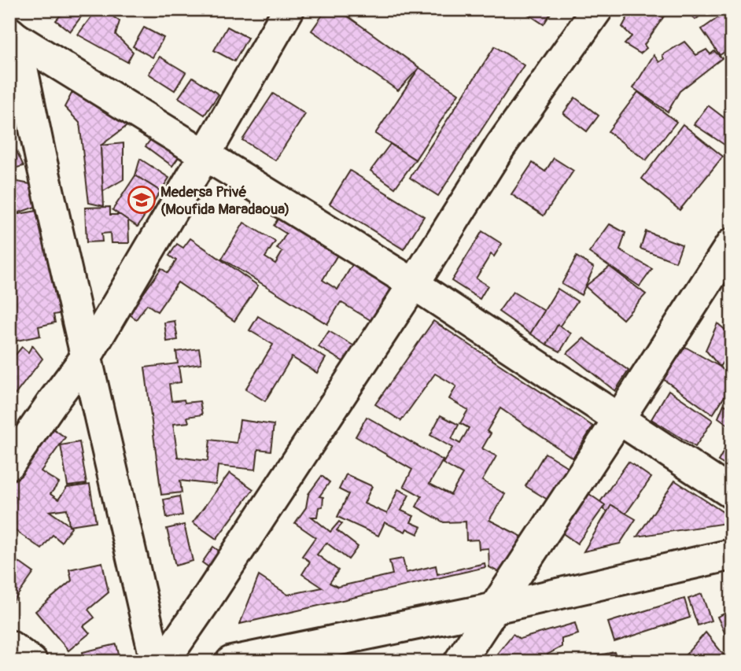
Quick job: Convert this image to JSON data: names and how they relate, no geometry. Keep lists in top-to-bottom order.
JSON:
{
  "places": {
    "school or university": ["Medersa Privé (Moufida Maradaoua)"]
  }
}
